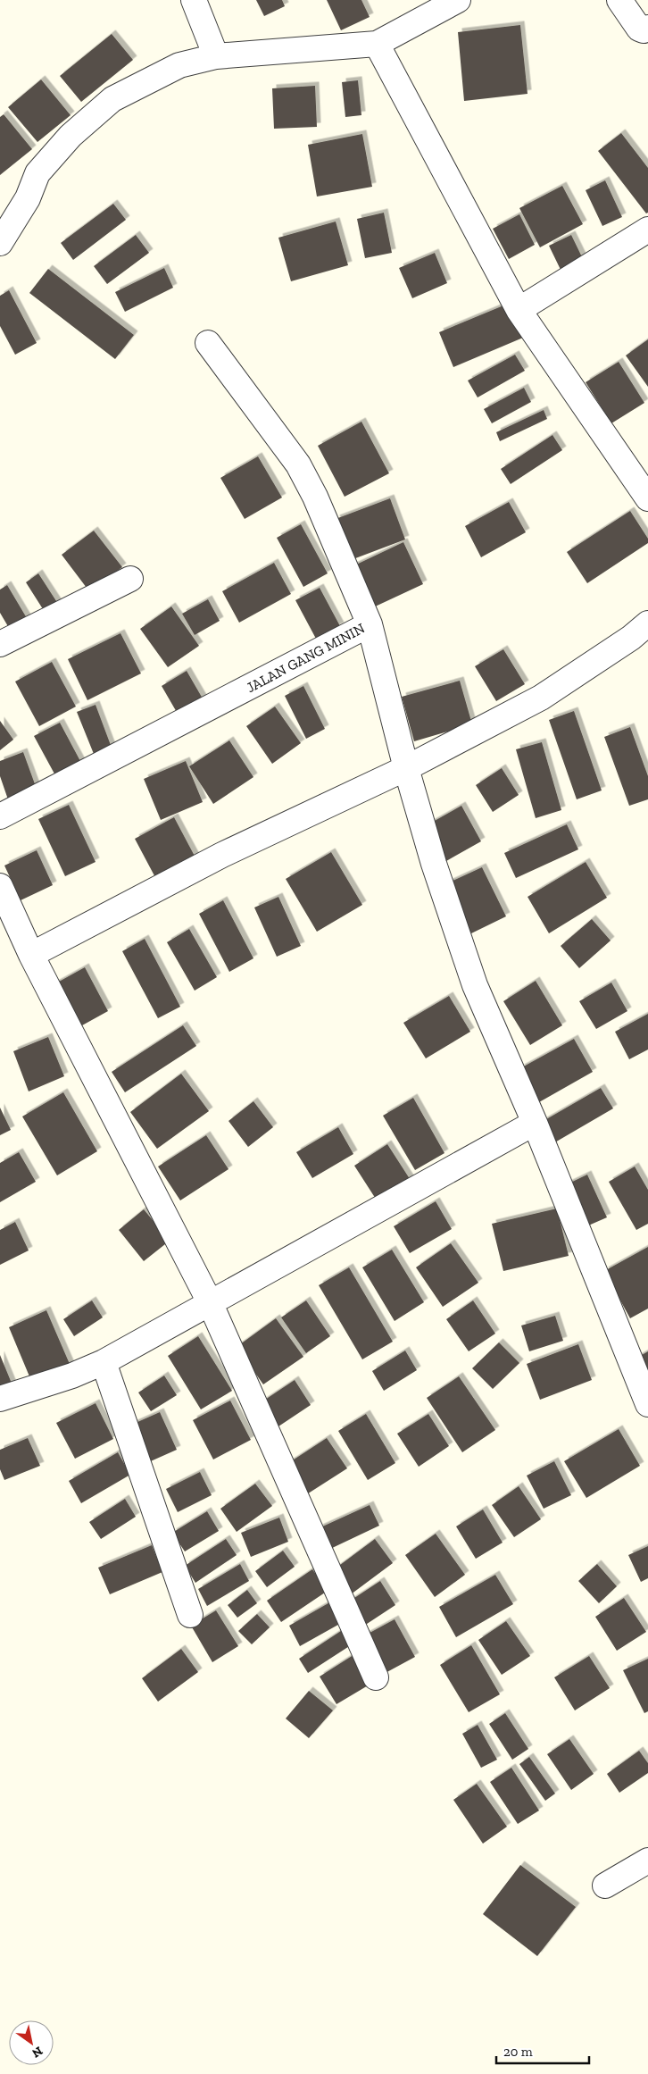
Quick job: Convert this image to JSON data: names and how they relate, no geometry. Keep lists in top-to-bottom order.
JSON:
{
  "streets": {
    "street": ["JALAN GANG MININ"]
  },
  "scale_bar": "20 m",
  "north": "bottom right"
}
